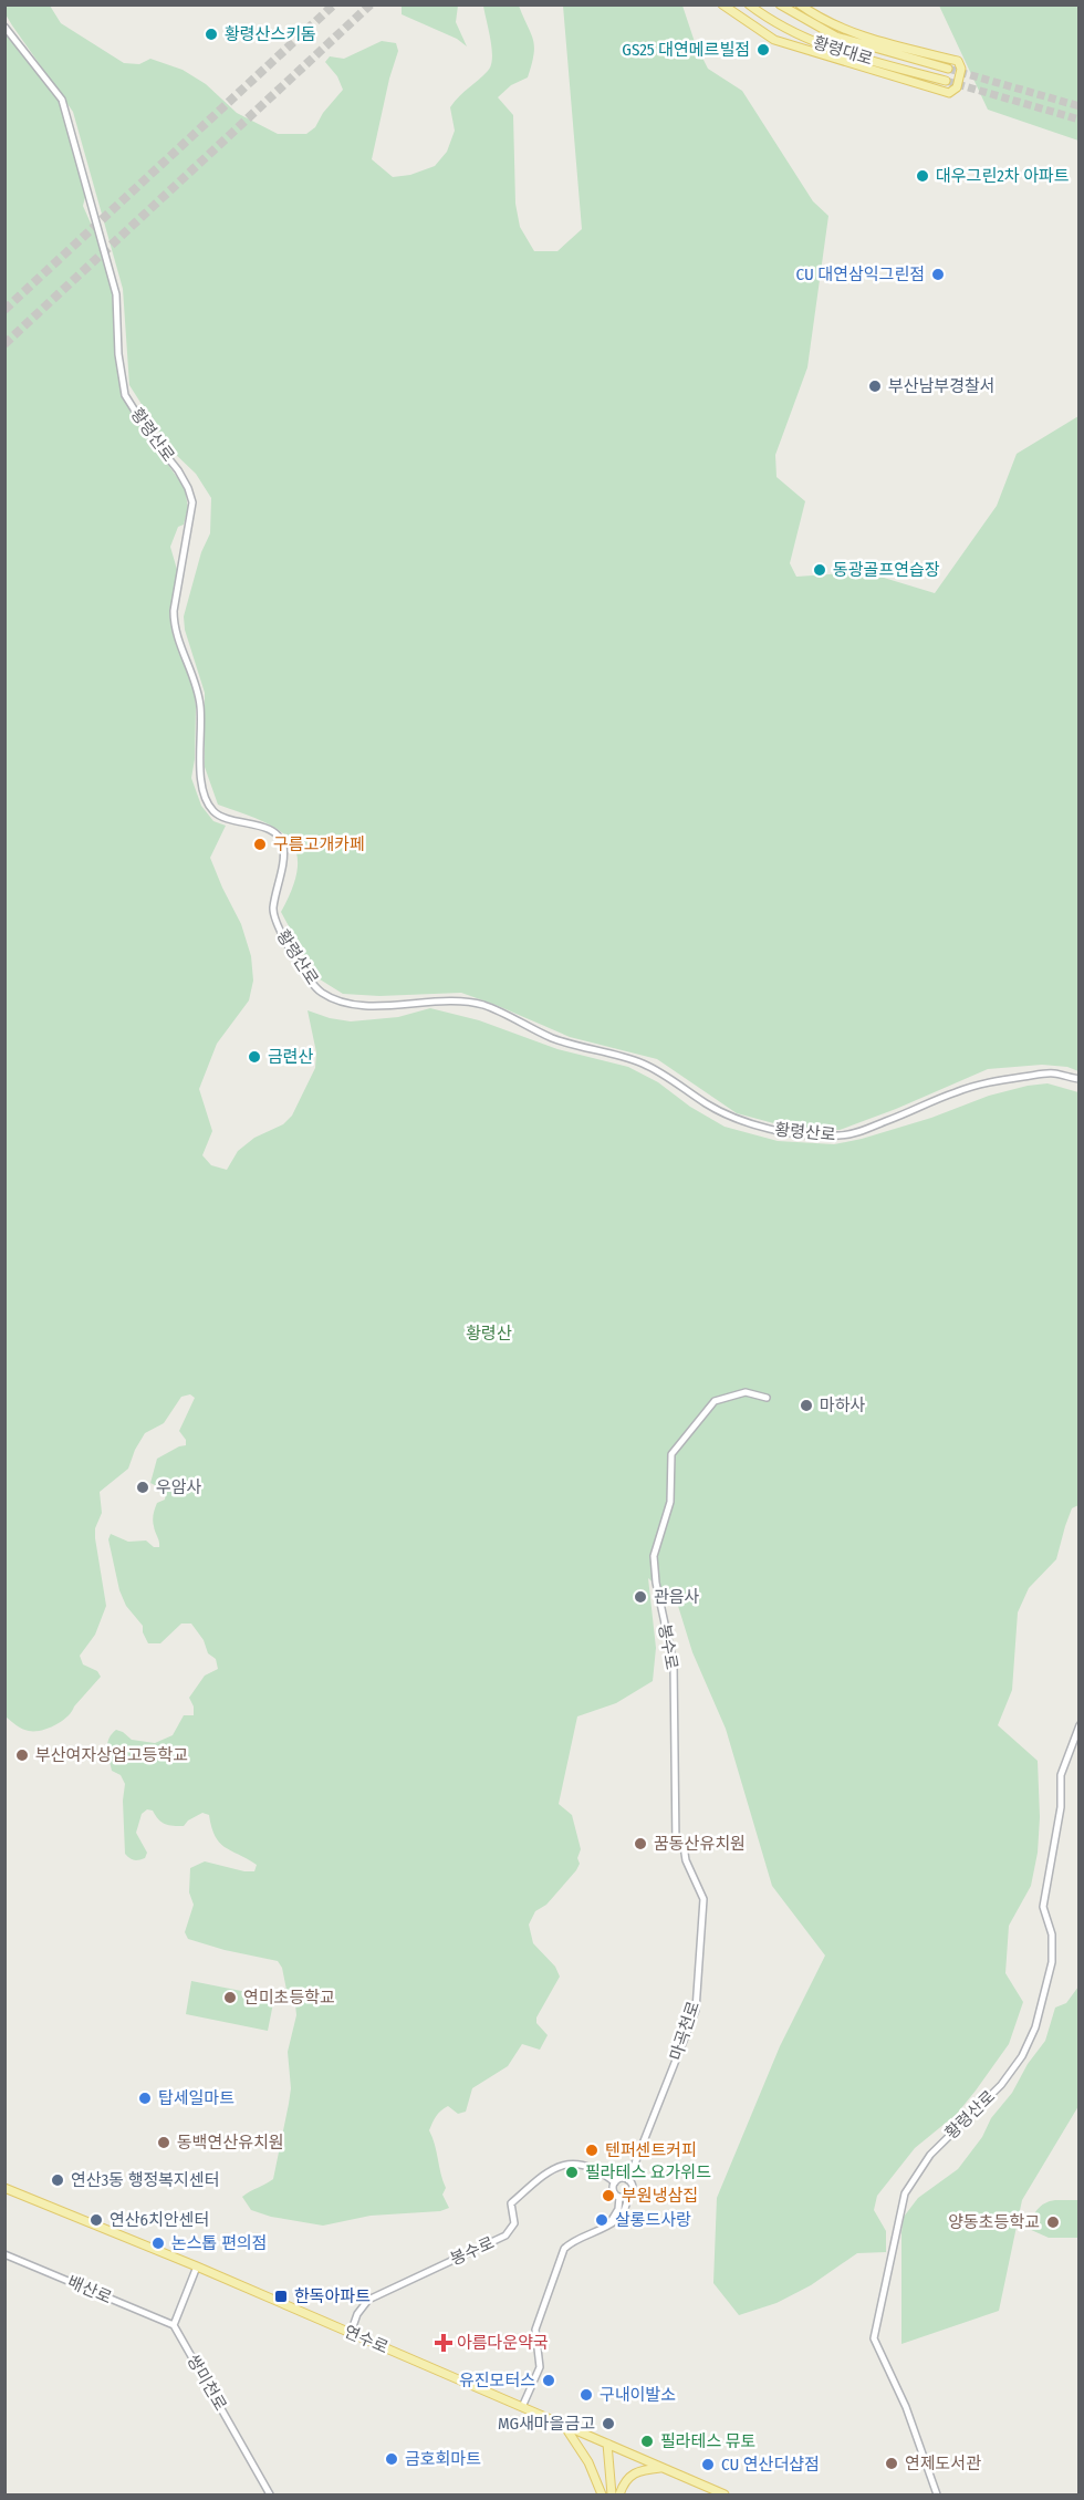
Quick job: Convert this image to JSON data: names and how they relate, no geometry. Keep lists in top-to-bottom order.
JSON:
{
  "streets": {
    "main road": ["황령대로", "연수로"],
    "street": [
      "황령산로",
      "봉수로",
      "마곡천로",
      "배산로",
      "쌍미천로"
    ]
  },
  "crossings": [
    ["봉수로", "마곡천로"],
    ["봉수로", "연수로"],
    ["배산로", "쌍미천로"]
  ],
  "parks": ["황령산"],
  "places": {
    "other": [
      "황령산스키돔",
      "GS25 대연메르빌점",
      "대우그린2차 아파트",
      "CU 대연삼익그린점",
      "부산남부경찰서",
      "동광골프연습장",
      "구름고개카페",
      "금련산",
      "마하사",
      "우암사",
      "관음사",
      "부산여자상업고등학교",
      "꿈동산유치원",
      "연미초등학교",
      "탑세일마트",
      "동백연산유치원",
      "텐퍼센트커피",
      "필라테스 요가위드",
      "연산3동 행정복지센터",
      "부원냉삼집",
      "연산6치안센터",
      "살롱드사랑",
      "양동초등학교",
      "논스톱 편의점",
      "유진모터스",
      "구내이발소",
      "MG새마을금고",
      "필라테스 뮤토",
      "금호회마트",
      "연제도서관",
      "CU 연산더샵점"
    ],
    "transit": ["한독아파트"],
    "health": ["아름다운약국"]
  }
}
